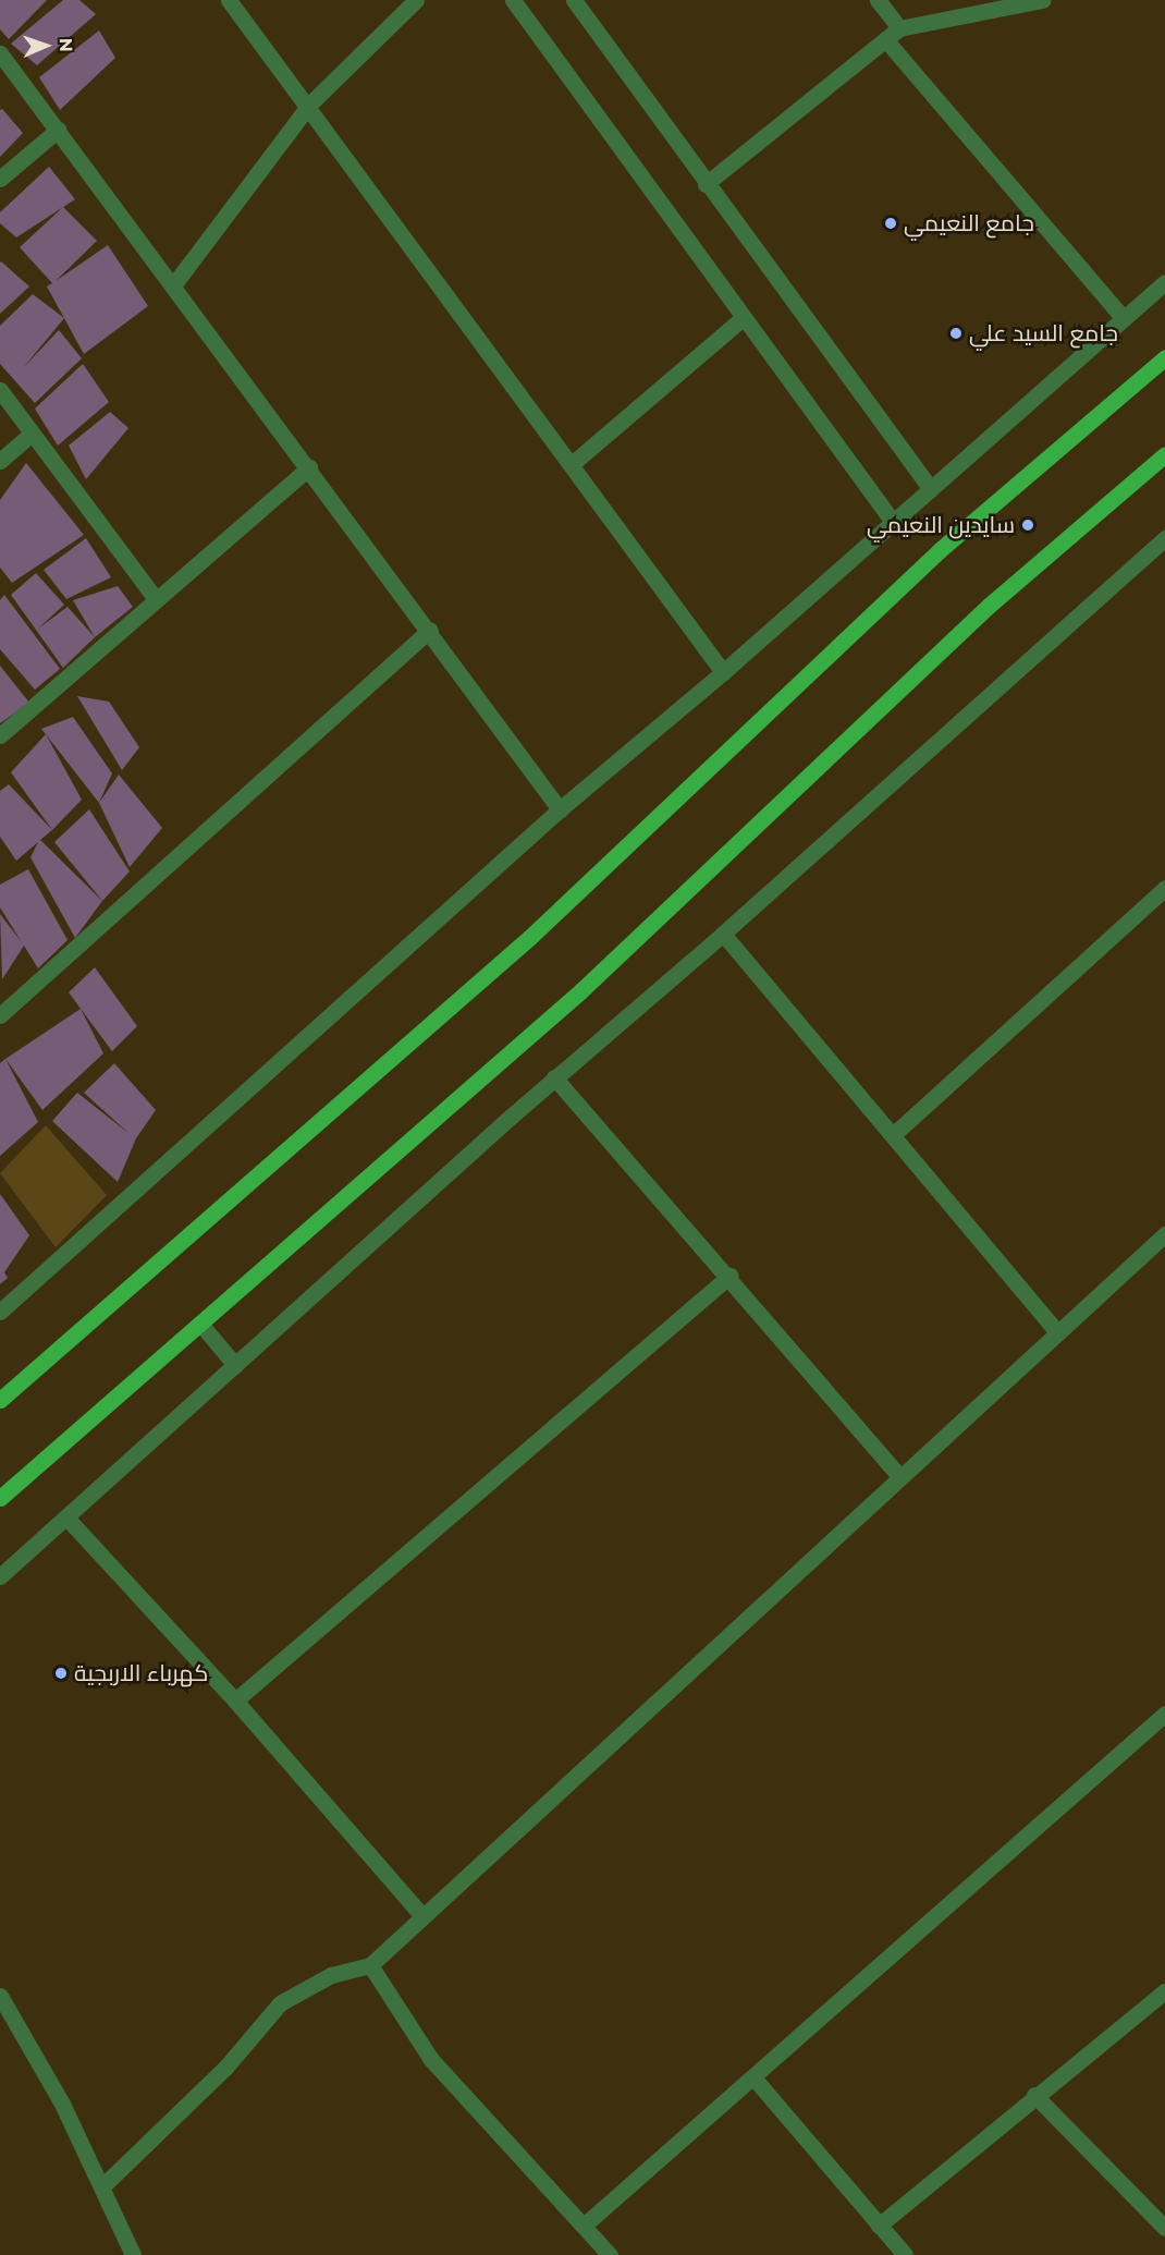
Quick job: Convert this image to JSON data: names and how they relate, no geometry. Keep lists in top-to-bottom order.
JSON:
{
  "places": [
    "جامع النعيمي",
    "جامع السيد علي",
    "سايدين النعيمي",
    "كهرباء الاربجية"
  ],
  "north": "right"
}
